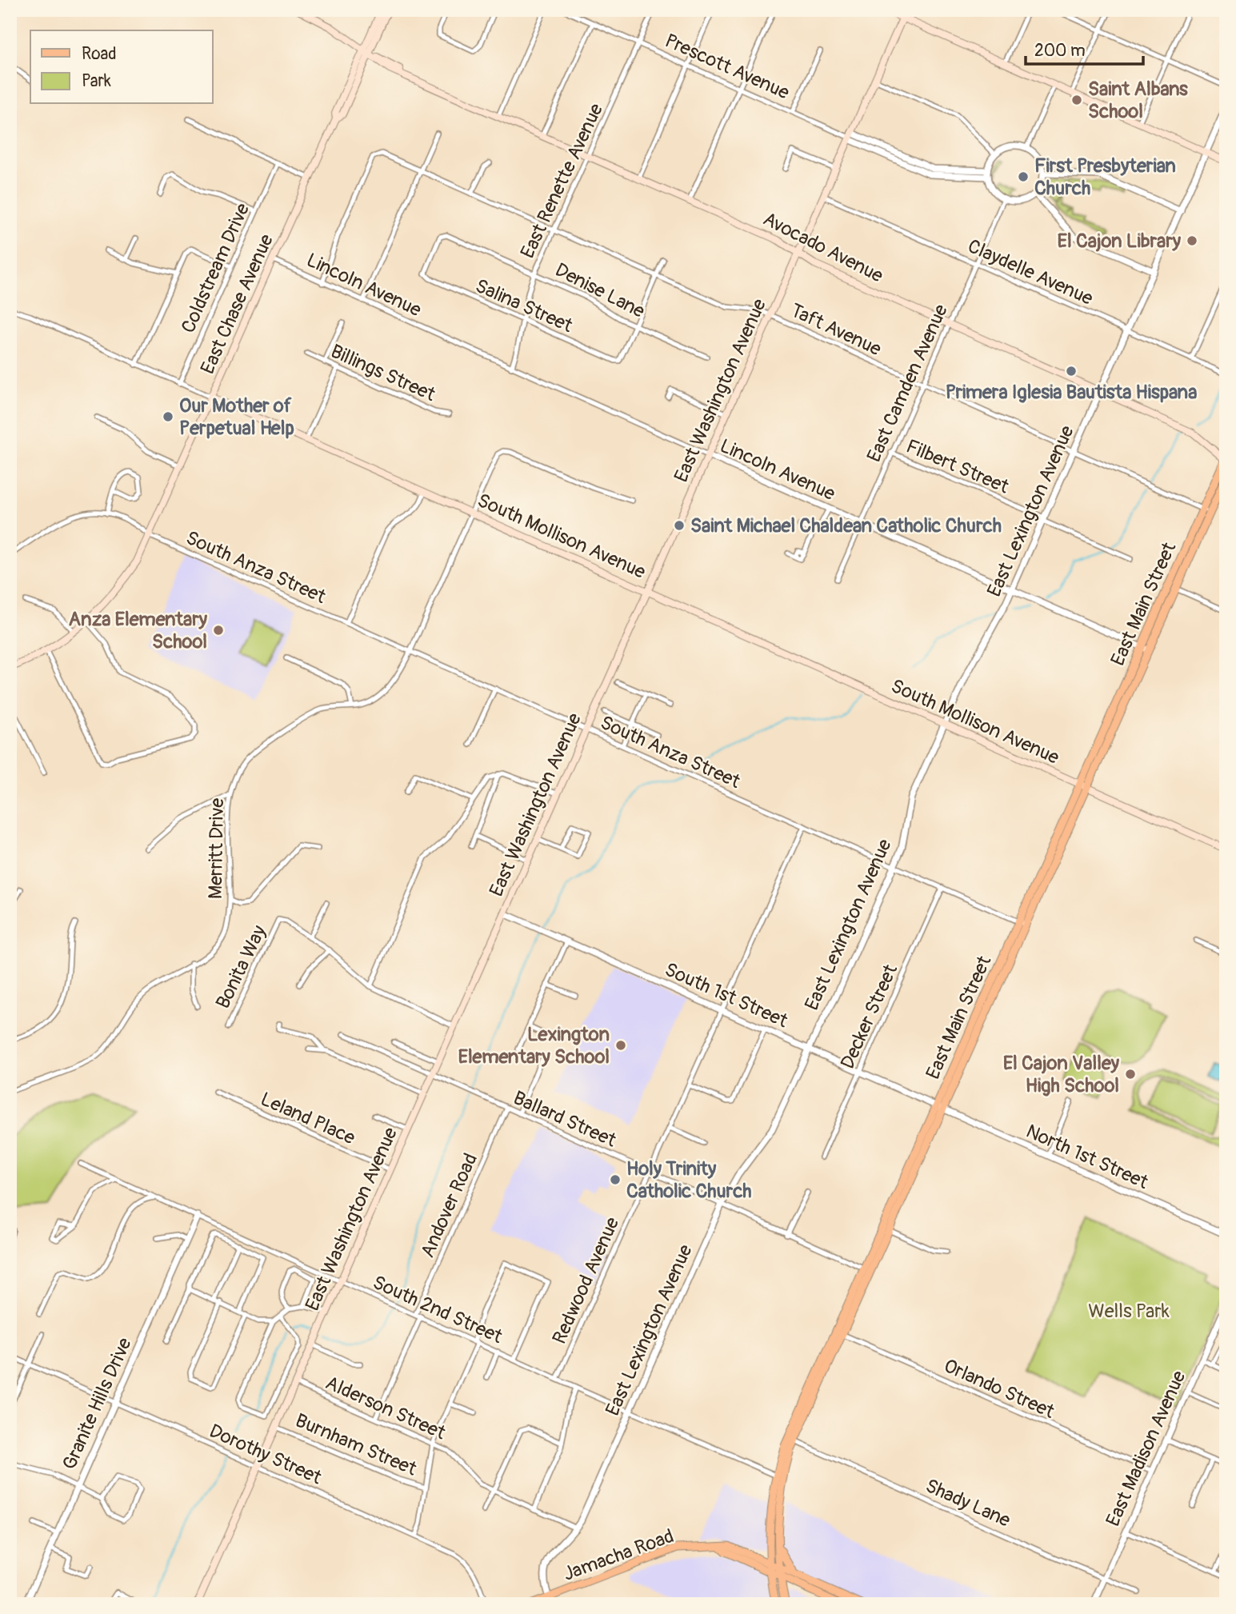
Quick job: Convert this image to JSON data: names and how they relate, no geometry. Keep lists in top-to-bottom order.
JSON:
{
  "streets": {
    "main road": [
      "Avocado Avenue",
      "East Chase Avenue",
      "East Washington Avenue",
      "South Mollison Avenue",
      "East Main Street",
      "Jamacha Road"
    ],
    "street": [
      "Prescott Avenue",
      "East Renette Avenue",
      "Coldstream Drive",
      "Claydelle Avenue",
      "Lincoln Avenue",
      "Denise Lane",
      "Salina Street",
      "Taft Avenue",
      "Billings Street",
      "East Camden Avenue",
      "Filbert Street",
      "East Lexington Avenue",
      "South Anza Street",
      "Merritt Drive",
      "Bonita Way",
      "South 1st Street",
      "Decker Street",
      "Leland Place",
      "Ballard Street",
      "North 1st Street",
      "Andover Road",
      "Redwood Avenue",
      "South 2nd Street",
      "Orlando Street",
      "Granite Hills Drive",
      "Alderson Street",
      "Burnham Street",
      "East Madison Avenue",
      "Dorothy Street",
      "Shady Lane"
    ]
  },
  "crossings": [
    ["Prescott Avenue", "East Renette Avenue"],
    ["Prescott Avenue", "East Camden Avenue"],
    ["Prescott Avenue", "East Washington Avenue"],
    ["East Renette Avenue", "Avocado Avenue"],
    ["East Renette Avenue", "Lincoln Avenue"],
    ["East Renette Avenue", "Denise Lane"],
    ["East Renette Avenue", "Salina Street"],
    ["East Renette Avenue", "Taft Avenue"],
    ["Avocado Avenue", "East Chase Avenue"],
    ["Avocado Avenue", "East Camden Avenue"],
    ["Avocado Avenue", "East Washington Avenue"],
    ["Avocado Avenue", "East Lexington Avenue"],
    ["Avocado Avenue", "East Main Street"],
    ["Coldstream Drive", "South Mollison Avenue"],
    ["Claydelle Avenue", "East Camden Avenue"],
    ["Claydelle Avenue", "East Washington Avenue"],
    ["Claydelle Avenue", "East Lexington Avenue"],
    ["Lincoln Avenue", "East Chase Avenue"],
    ["Lincoln Avenue", "Taft Avenue"],
    ["Lincoln Avenue", "East Camden Avenue"],
    ["Lincoln Avenue", "East Washington Avenue"],
    ["Lincoln Avenue", "East Lexington Avenue"],
    ["Lincoln Avenue", "East Main Street"],
    ["Denise Lane", "Salina Street"],
    ["East Chase Avenue", "South Mollison Avenue"],
    ["East Chase Avenue", "South Anza Street"],
    ["Taft Avenue", "East Camden Avenue"],
    ["Taft Avenue", "East Washington Avenue"],
    ["Taft Avenue", "East Lexington Avenue"],
    ["Taft Avenue", "East Main Street"],
    ["East Camden Avenue", "Filbert Street"],
    ["East Washington Avenue", "South Mollison Avenue"],
    ["East Washington Avenue", "South Anza Street"],
    ["East Washington Avenue", "South 1st Street"],
    ["East Washington Avenue", "Leland Place"],
    ["East Washington Avenue", "Ballard Street"],
    ["East Washington Avenue", "South 2nd Street"],
    ["East Washington Avenue", "Alderson Street"],
    ["East Washington Avenue", "Burnham Street"],
    ["East Washington Avenue", "Dorothy Street"],
    ["Filbert Street", "East Lexington Avenue"],
    ["East Lexington Avenue", "South Mollison Avenue"],
    ["East Lexington Avenue", "South Anza Street"],
    ["East Lexington Avenue", "South 1st Street"],
    ["East Lexington Avenue", "Ballard Street"],
    ["East Lexington Avenue", "South 2nd Street"],
    ["East Lexington Avenue", "Alderson Street"],
    ["East Lexington Avenue", "Jamacha Road"],
    ["South Mollison Avenue", "East Main Street"],
    ["South Mollison Avenue", "Merritt Drive"],
    ["South Anza Street", "East Main Street"],
    ["South Anza Street", "Merritt Drive"],
    ["South Anza Street", "Decker Street"],
    ["South Anza Street", "Redwood Avenue"],
    ["East Main Street", "South 1st Street"],
    ["East Main Street", "Ballard Street"],
    ["East Main Street", "North 1st Street"],
    ["East Main Street", "South 2nd Street"],
    ["East Main Street", "Orlando Street"],
    ["East Main Street", "Shady Lane"],
    ["East Main Street", "Jamacha Road"],
    ["South 1st Street", "Decker Street"],
    ["South 1st Street", "North 1st Street"],
    ["South 1st Street", "Redwood Avenue"],
    ["Ballard Street", "Andover Road"],
    ["Ballard Street", "Redwood Avenue"],
    ["Andover Road", "South 2nd Street"],
    ["Redwood Avenue", "South 2nd Street"],
    ["South 2nd Street", "Granite Hills Drive"],
    ["Orlando Street", "East Madison Avenue"],
    ["Granite Hills Drive", "Dorothy Street"],
    ["East Madison Avenue", "Shady Lane"]
  ],
  "parks": ["Wells Park"],
  "places": [
    "Saint Albans School",
    "First Presbyterian Church",
    "El Cajon Library",
    "Primera Iglesia Bautista Hispana",
    "Our Mother of Perpetual Help",
    "Saint Michael Chaldean Catholic Church",
    "Anza Elementary School",
    "Lexington Elementary School",
    "El Cajon Valley High School",
    "Holy Trinity Catholic Church"
  ],
  "legend": ["Road", "Park"],
  "scale_bar": "200 m"
}
